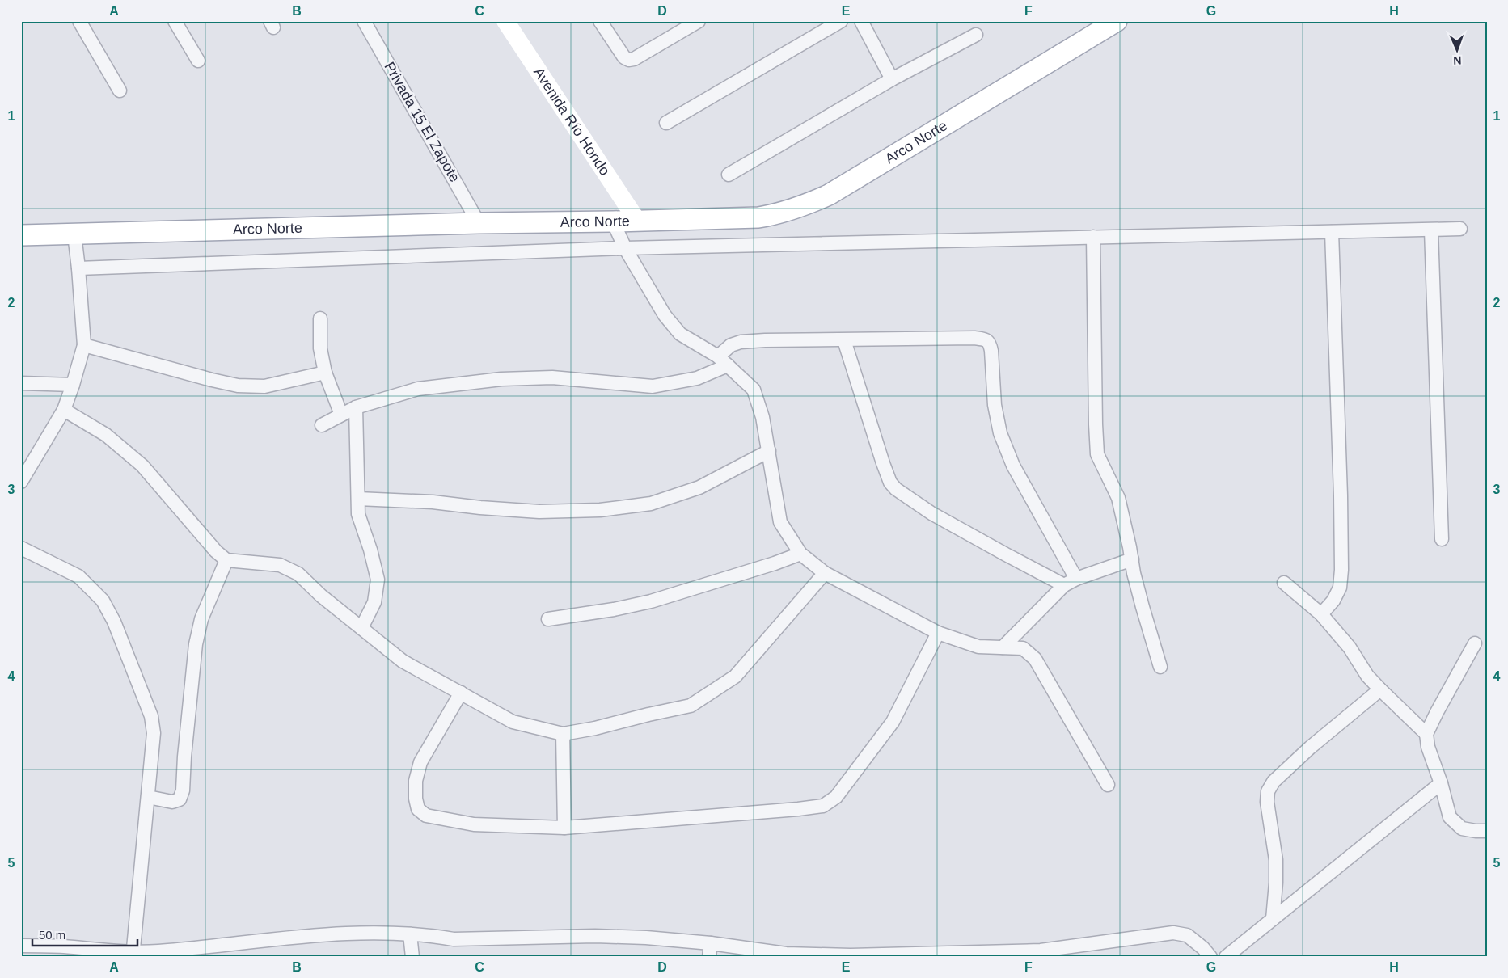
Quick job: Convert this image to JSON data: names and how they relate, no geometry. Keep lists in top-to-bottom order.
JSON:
{
  "streets": {
    "main road": ["Avenida Río Hondo", "Arco Norte"],
    "street": ["Privada 15 El Zapote"]
  },
  "crossings": [
    ["Avenida Río Hondo", "Arco Norte"],
    ["Privada 15 El Zapote", "Arco Norte"]
  ],
  "scale_bar": "50 m",
  "north": "bottom",
  "grid": {
    "columns": [
      "A",
      "B",
      "C",
      "D",
      "E",
      "F",
      "G",
      "H"
    ],
    "rows": [
      "1",
      "2",
      "3",
      "4",
      "5"
    ]
  }
}
